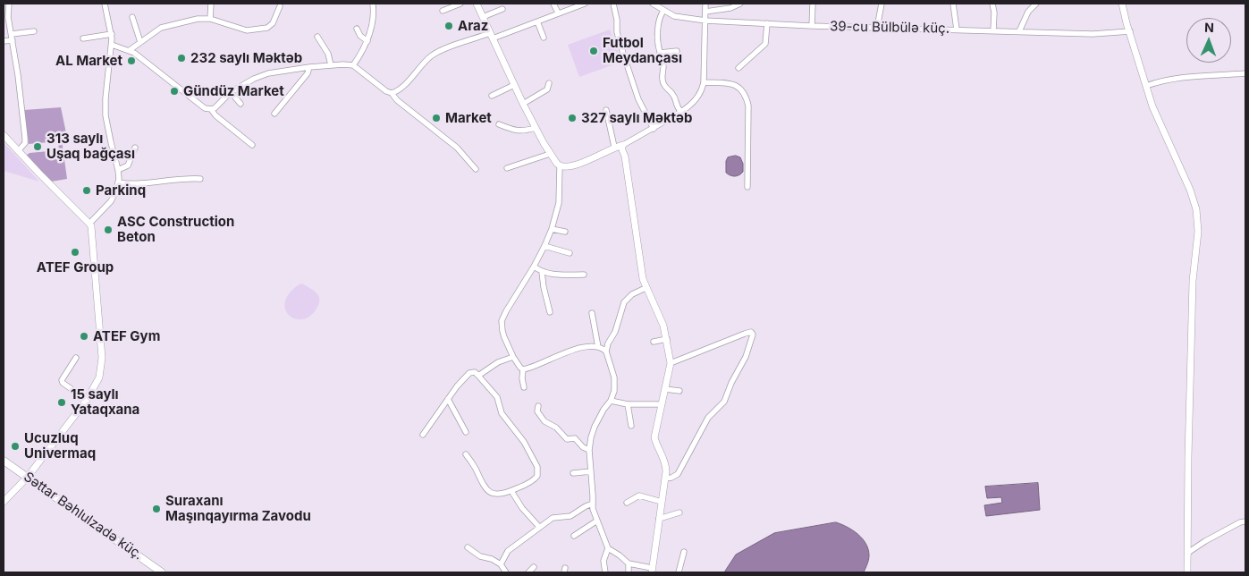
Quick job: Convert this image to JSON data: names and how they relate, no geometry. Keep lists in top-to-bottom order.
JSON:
{
  "streets": {
    "main road": ["Səttar Bəhlulzadə küç."],
    "street": ["39-cu Bülbülə küç."]
  },
  "places": [
    "Araz",
    "Futbol Meydançası",
    "232 saylı Məktəb",
    "AL Market",
    "Gündüz Market",
    "Market",
    "327 saylı Məktəb",
    "313 saylı Uşaq bağçası",
    "Parkinq",
    "ASC Construction Beton",
    "ATEF Group",
    "ATEF Gym",
    "15 saylı Yataqxana",
    "Ucuzluq Univermaq",
    "Suraxanı Maşınqayırma Zavodu"
  ],
  "north": "top"
}
